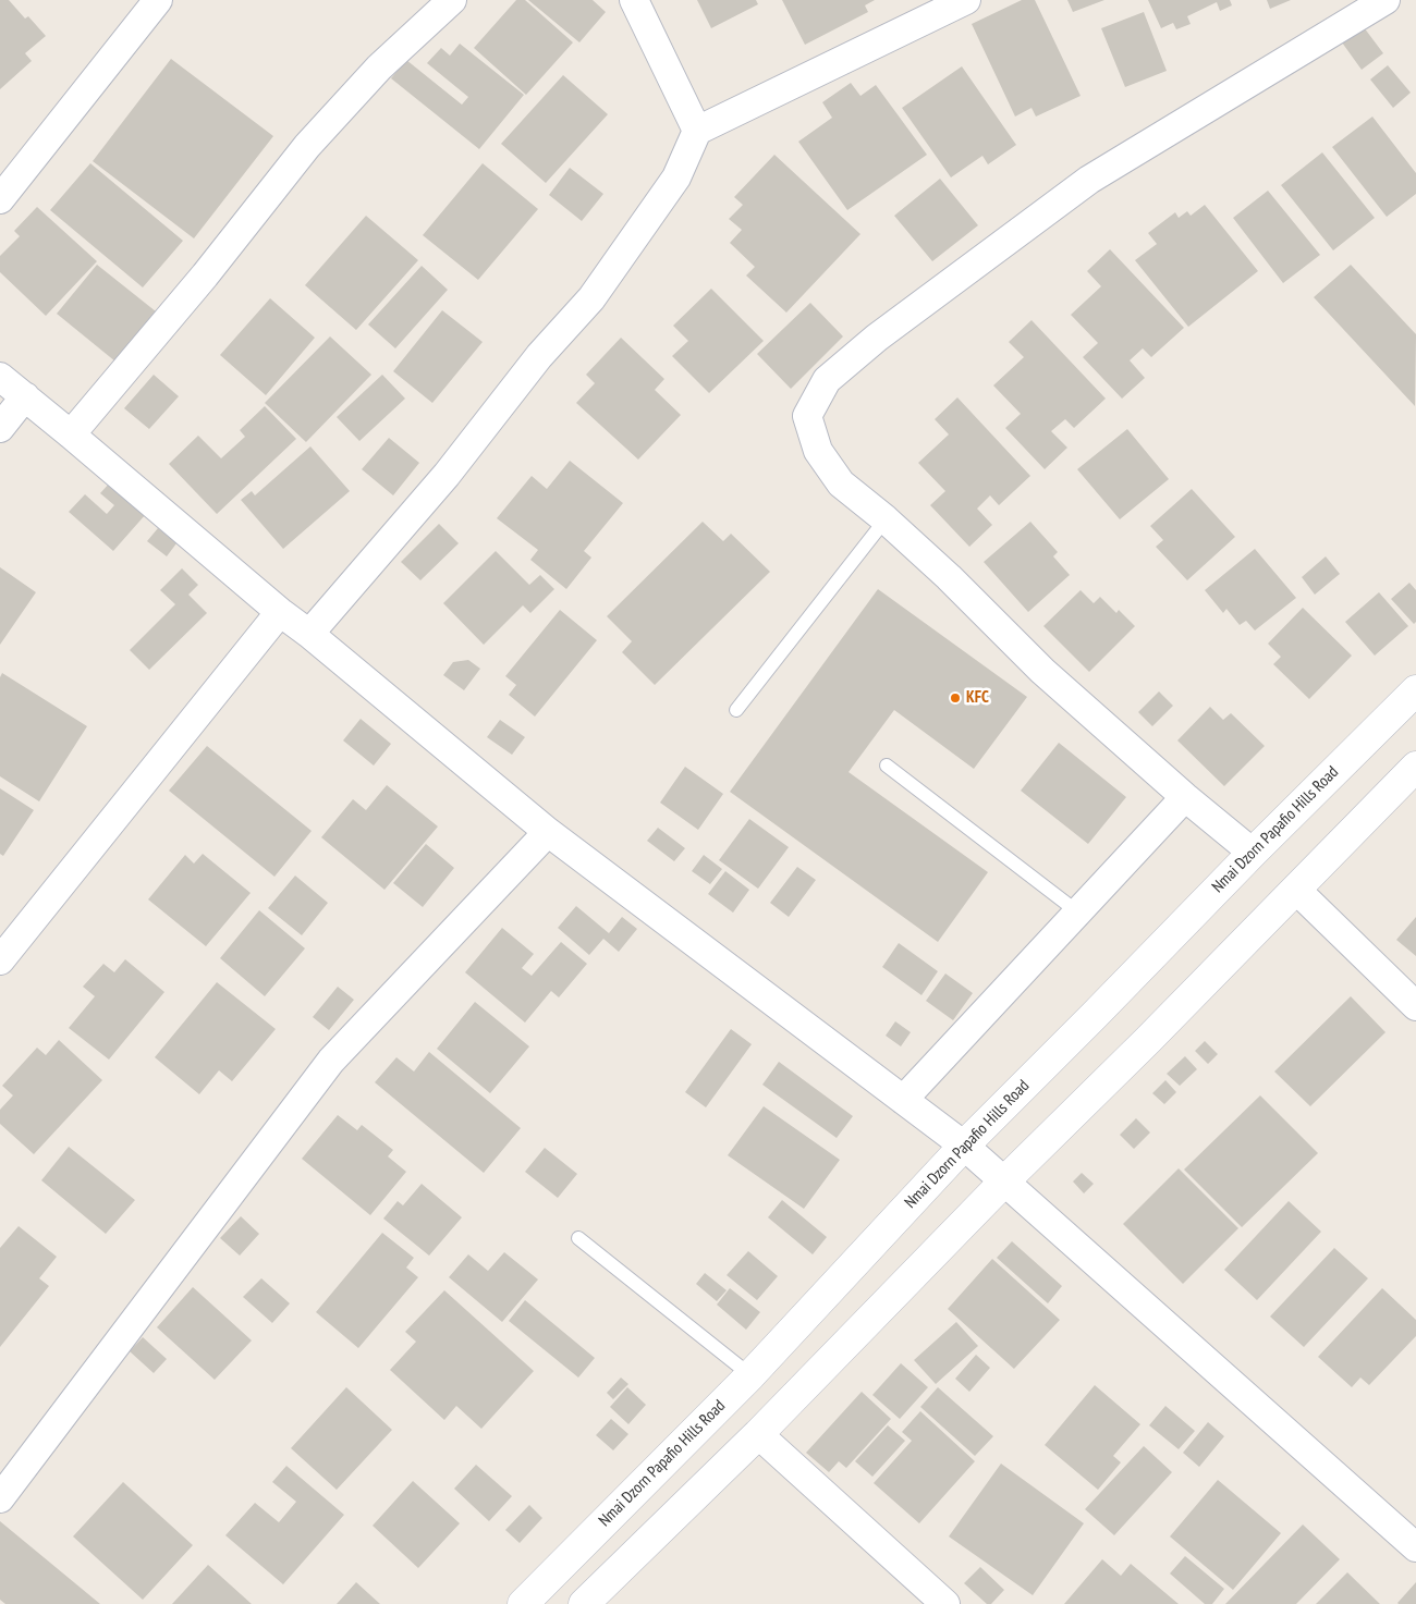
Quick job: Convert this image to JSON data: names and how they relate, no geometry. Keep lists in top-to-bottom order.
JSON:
{
  "streets": {
    "street": ["Nmai Dzorn Papafio Hills Road"]
  },
  "places": ["KFC"]
}
